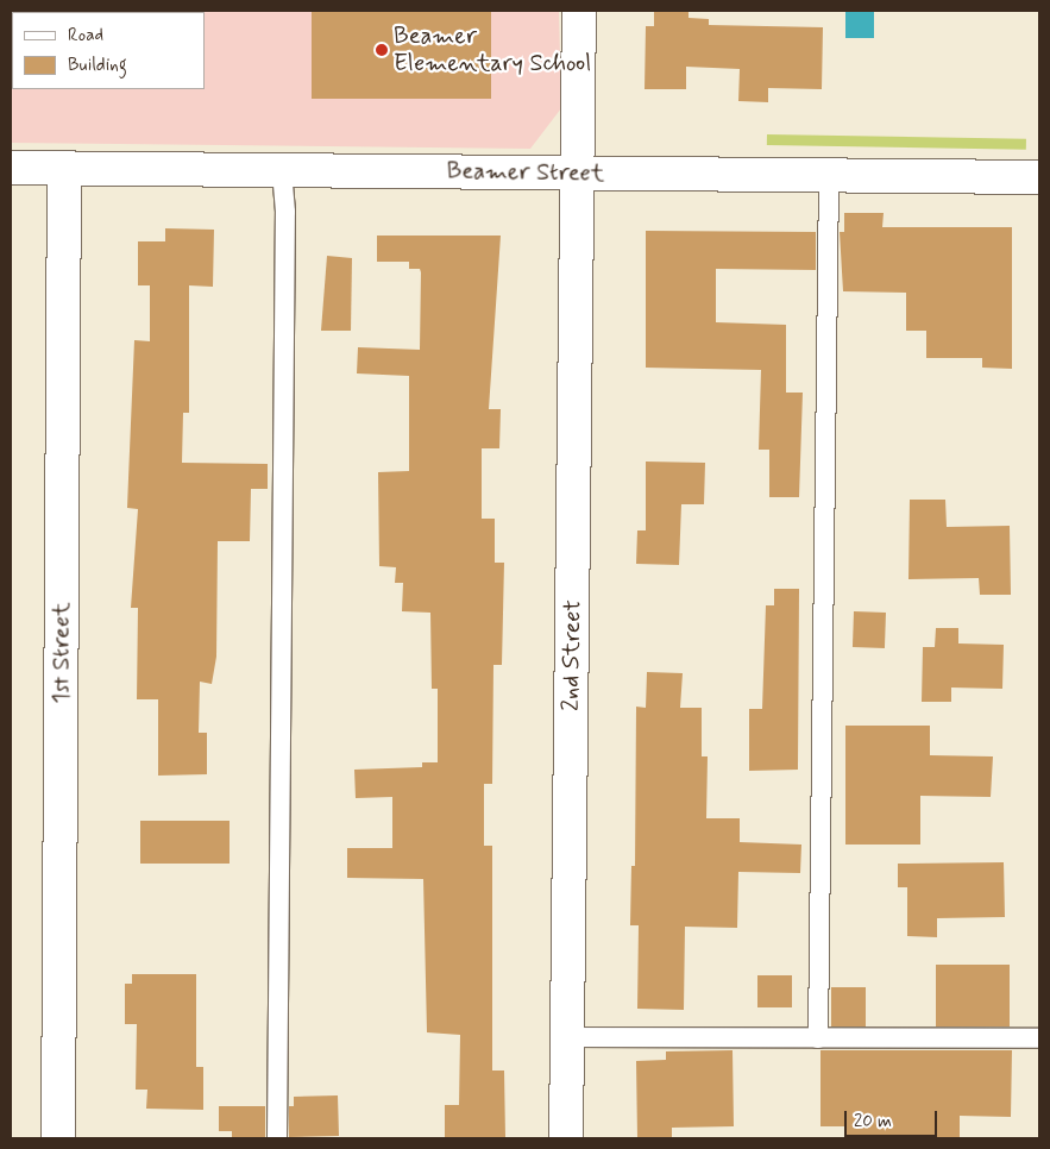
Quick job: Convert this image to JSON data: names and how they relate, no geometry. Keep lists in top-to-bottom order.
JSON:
{
  "streets": {
    "street": ["Beamer Street", "1st Street", "2nd Street"]
  },
  "crossings": [
    ["Beamer Street", "1st Street"],
    ["Beamer Street", "2nd Street"]
  ],
  "places": ["Beamer Elementary School"],
  "legend": ["Road", "Building"],
  "scale_bar": "20 m"
}
